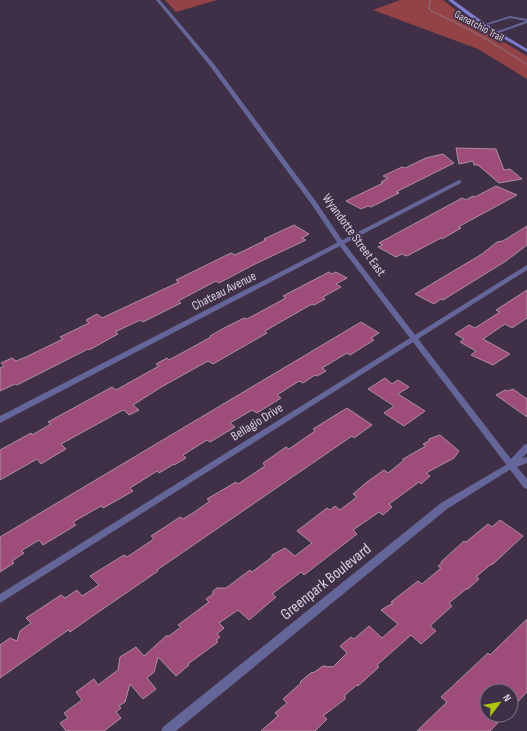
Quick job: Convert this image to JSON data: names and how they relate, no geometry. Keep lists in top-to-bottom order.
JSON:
{
  "streets": {
    "street": [
      "Wyandotte Street East",
      "Chateau Avenue",
      "Bellagio Drive",
      "Greenpark Boulevard"
    ],
    "path": ["Ganatchio Trail"]
  },
  "crossings": [
    ["Wyandotte Street East", "Chateau Avenue"],
    ["Wyandotte Street East", "Bellagio Drive"],
    ["Wyandotte Street East", "Greenpark Boulevard"]
  ],
  "north": "top right"
}
